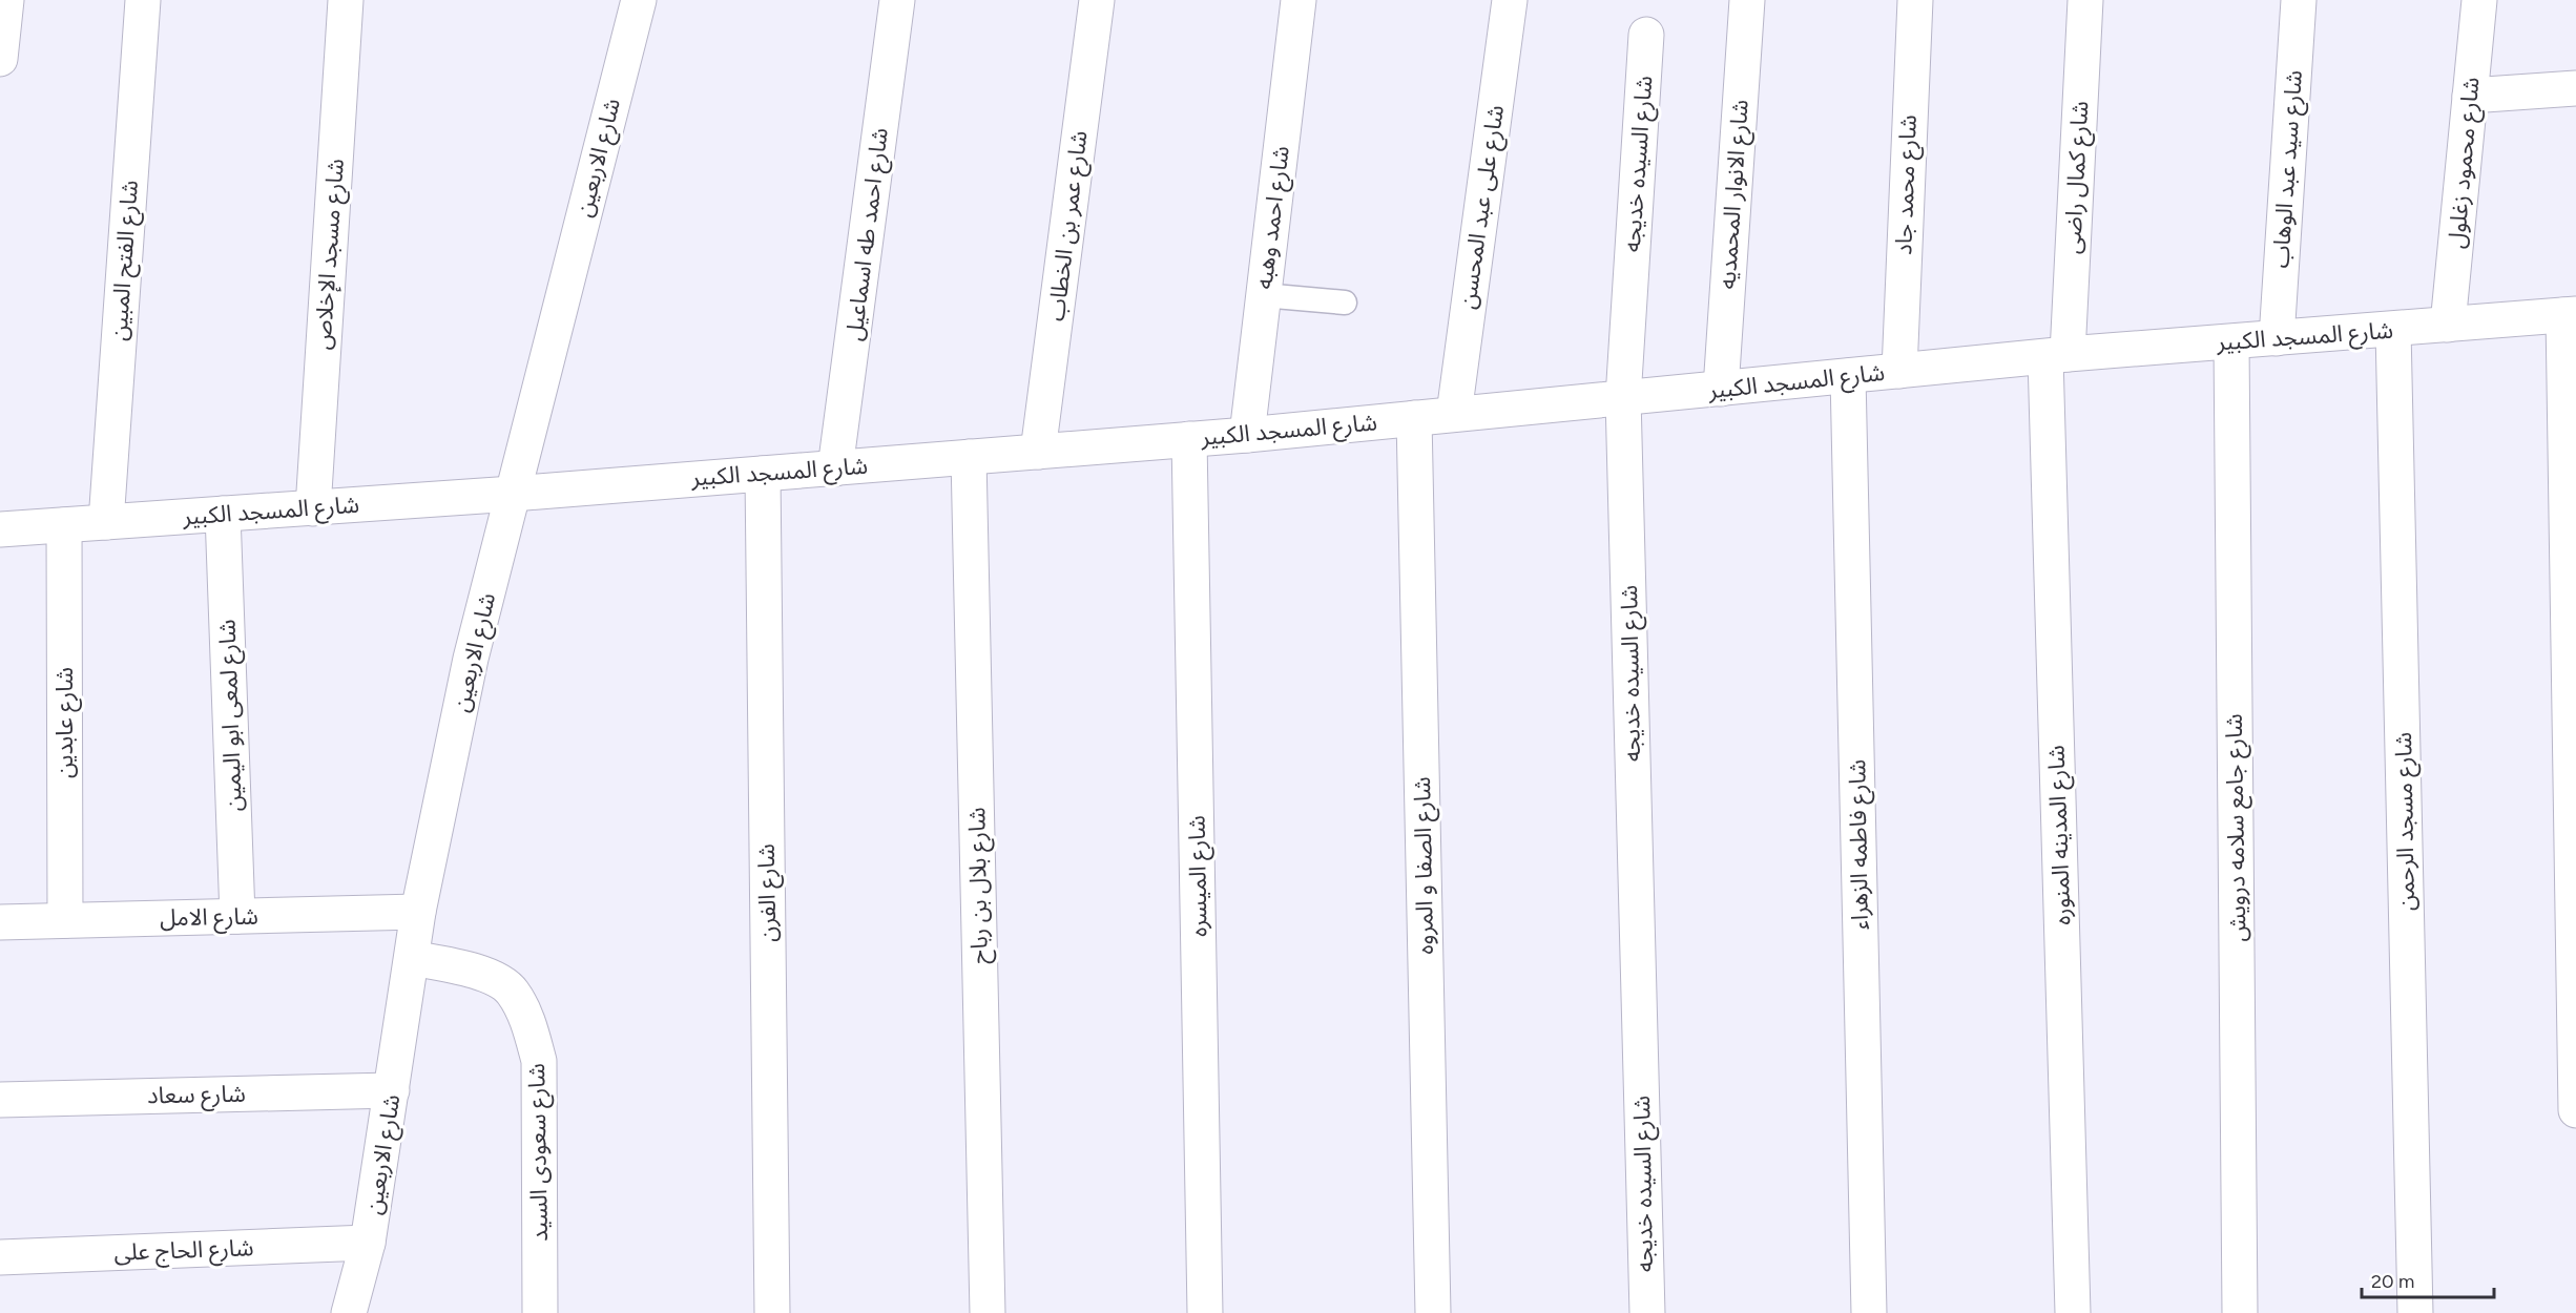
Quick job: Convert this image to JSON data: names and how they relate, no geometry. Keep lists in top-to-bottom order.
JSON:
{
  "streets": {
    "street": [
      "شارع الاربعين",
      "شارع محمود زغلول",
      "شارع السيده خديجه",
      "شارع سيد عبد الوهاب",
      "شارع كمال راضى",
      "شارع محمد جاد",
      "شارع الانوار المحمديه",
      "شارع على عبد المحسن",
      "شارع احمد وهبه",
      "شارع عمر بن الخطاب",
      "شارع احمد طه اسماعيل",
      "شارع مسجد الإخلاص",
      "شارع الفتح المبين",
      "شارع المسجد الكبير",
      "شارع لمعى ابو اليمين",
      "شارع عابدين",
      "شارع مسجد الرحمن",
      "شارع جامع سلامه درويش",
      "شارع المدينه المنوره",
      "شارع فاطمه الزهراء",
      "شارع الصفا و المروه",
      "شارع الميسره",
      "شارع بلال بن رباح",
      "شارع الفرن",
      "شارع الامل",
      "شارع سعاد",
      "شارع سعودى السيد",
      "شارع الحاج على"
    ]
  },
  "crossings": [
    ["شارع الاربعين", "شارع المسجد الكبير"],
    ["شارع الاربعين", "شارع الامل"],
    ["شارع الاربعين", "شارع سعاد"],
    ["شارع الاربعين", "شارع سعودى السيد"],
    ["شارع الاربعين", "شارع الحاج على"],
    ["شارع محمود زغلول", "شارع المسجد الكبير"],
    ["شارع السيده خديجه", "شارع المسجد الكبير"],
    ["شارع سيد عبد الوهاب", "شارع المسجد الكبير"],
    ["شارع كمال راضى", "شارع المسجد الكبير"],
    ["شارع كمال راضى", "شارع المدينه المنوره"],
    ["شارع محمد جاد", "شارع المسجد الكبير"],
    ["شارع الانوار المحمديه", "شارع المسجد الكبير"],
    ["شارع على عبد المحسن", "شارع المسجد الكبير"],
    ["شارع احمد وهبه", "شارع المسجد الكبير"],
    ["شارع عمر بن الخطاب", "شارع المسجد الكبير"],
    ["شارع احمد طه اسماعيل", "شارع المسجد الكبير"],
    ["شارع مسجد الإخلاص", "شارع المسجد الكبير"],
    ["شارع الفتح المبين", "شارع المسجد الكبير"],
    ["شارع المسجد الكبير", "شارع لمعى ابو اليمين"],
    ["شارع المسجد الكبير", "شارع عابدين"],
    ["شارع المسجد الكبير", "شارع مسجد الرحمن"],
    ["شارع المسجد الكبير", "شارع جامع سلامه درويش"],
    ["شارع المسجد الكبير", "شارع المدينه المنوره"],
    ["شارع المسجد الكبير", "شارع فاطمه الزهراء"],
    ["شارع المسجد الكبير", "شارع الصفا و المروه"],
    ["شارع المسجد الكبير", "شارع الميسره"],
    ["شارع المسجد الكبير", "شارع بلال بن رباح"],
    ["شارع المسجد الكبير", "شارع الفرن"],
    ["شارع لمعى ابو اليمين", "شارع الامل"],
    ["شارع عابدين", "شارع الامل"]
  ],
  "scale_bar": "20 m"
}
